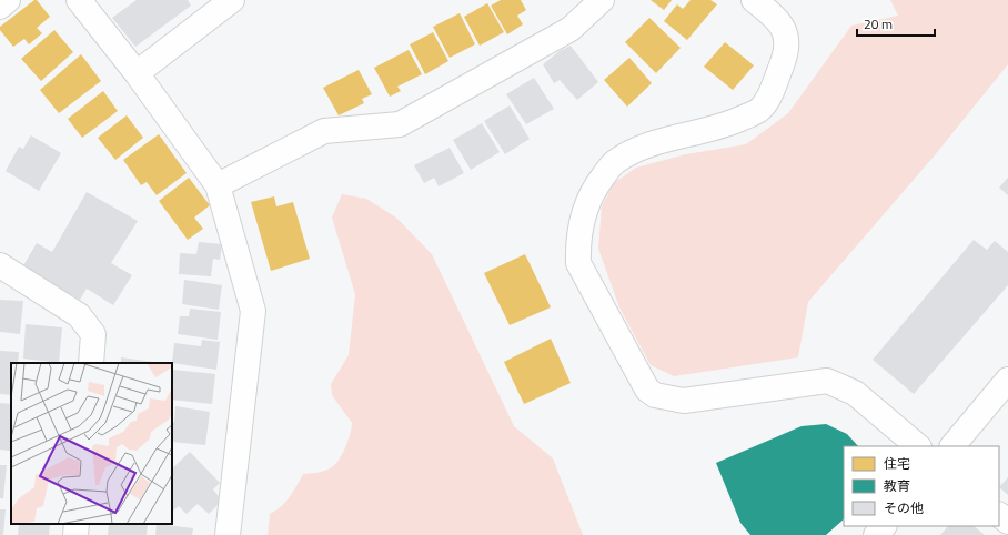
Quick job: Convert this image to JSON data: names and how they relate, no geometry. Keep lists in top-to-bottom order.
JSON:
{
  "legend": ["住宅", "教育", "その他"],
  "scale_bar": "20 m"
}
